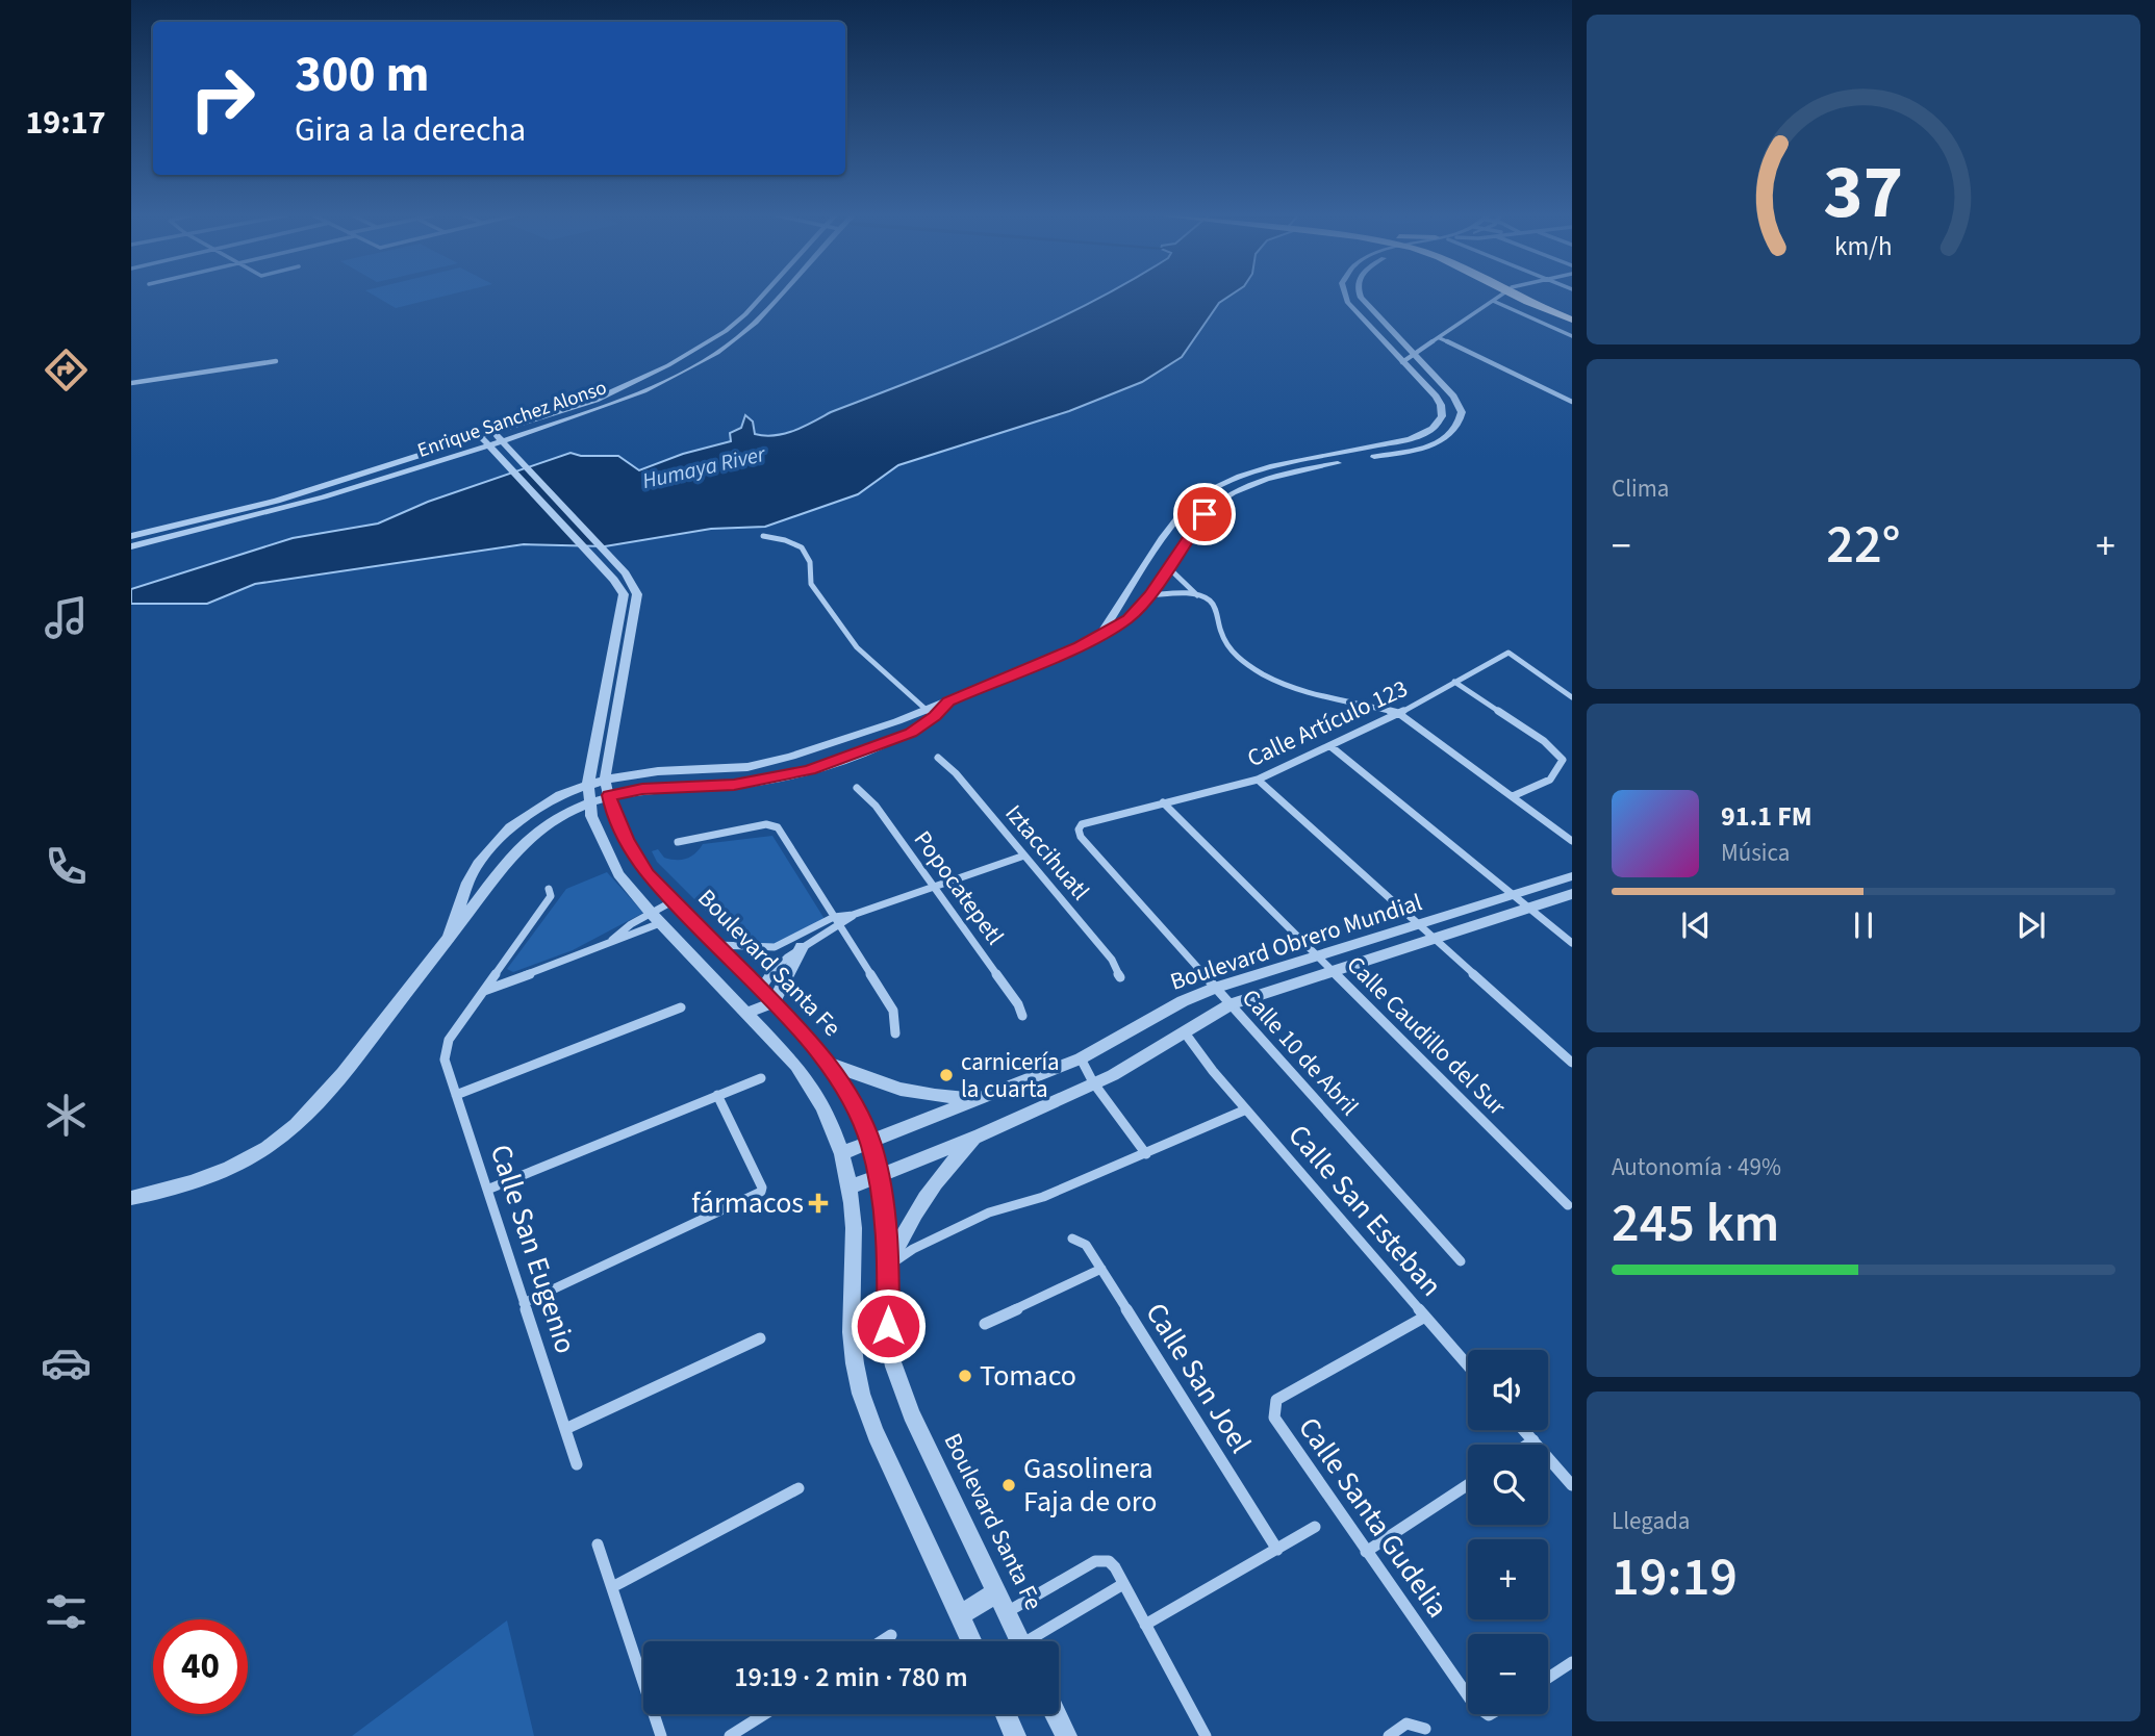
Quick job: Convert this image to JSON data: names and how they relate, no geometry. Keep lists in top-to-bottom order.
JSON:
{
  "streets": {
    "street": [
      "Enrique Sanchez Alonso",
      "Calle Artículo 123",
      "Iztaccihuatl",
      "Popocatepetl",
      "Boulevard Obrero Mundial",
      "Boulevard Santa Fe",
      "Calle Caudillo del Sur",
      "Calle 10 de Abril",
      "Calle San Esteban",
      "Calle San Eugenio",
      "Calle San Joel",
      "Calle Santa Gudelia"
    ]
  },
  "crossings": [
    ["Enrique Sanchez Alonso", "Boulevard Santa Fe"],
    ["Calle Artículo 123", "Calle Caudillo del Sur"],
    ["Calle Artículo 123", "Calle 10 de Abril"],
    ["Boulevard Obrero Mundial", "Boulevard Santa Fe"],
    ["Boulevard Obrero Mundial", "Calle Caudillo del Sur"],
    ["Boulevard Obrero Mundial", "Calle 10 de Abril"],
    ["Boulevard Obrero Mundial", "Calle San Esteban"],
    ["Calle San Esteban", "Calle Santa Gudelia"]
  ],
  "water": ["Humaya River"],
  "places": {
    "other": ["carnicería la cuarta", "Tomaco", "Gasolinera Faja de oro"],
    "health": ["fármacos"]
  },
  "page": {
    "tabs": "19:17",
    "turn": ["300 m", "Gira a la derecha"],
    "tile": [
      "Clima",
      ["Autonomía · 49%", "245 km"],
      ["Llegada", "19:19"]
    ],
    "heat": ["−", "22°", "+"],
    "song": ["91.1 FM", "Música"],
    "map_buttons": ["+", "−"],
    "limit": "40",
    "trip": "19:19 · 2 min · 780 m",
    "gauge": ["37", "km/h"]
  }
}
